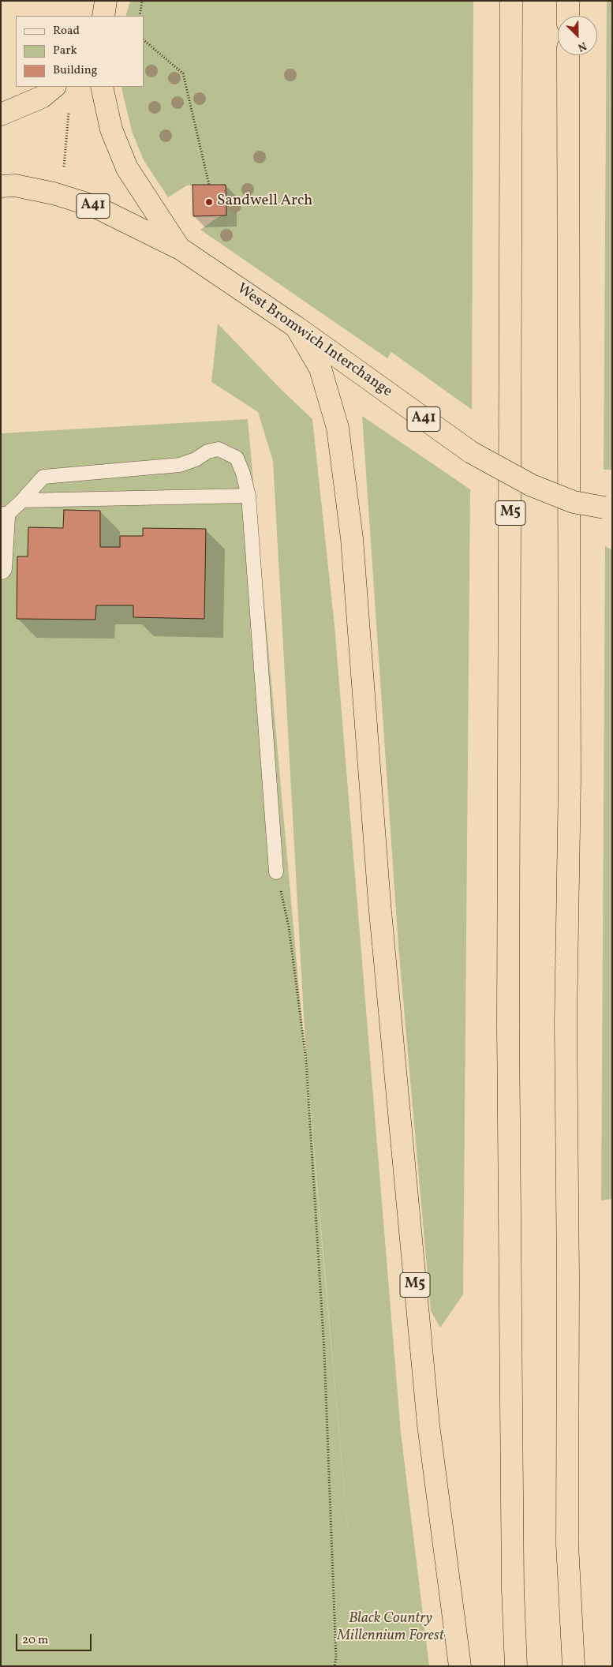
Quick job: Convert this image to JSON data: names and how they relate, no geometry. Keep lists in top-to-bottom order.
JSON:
{
  "streets": {
    "highway": ["A41", "West Bromwich Interchange", "M5"]
  },
  "crossings": [
    ["A41", "West Bromwich Interchange"],
    ["West Bromwich Interchange", "M5"]
  ],
  "parks": ["Black Country Millennium Forest"],
  "places": ["Sandwell Arch"],
  "legend": ["Road", "Park", "Building"],
  "scale_bar": "20 m",
  "north": "bottom right"
}
